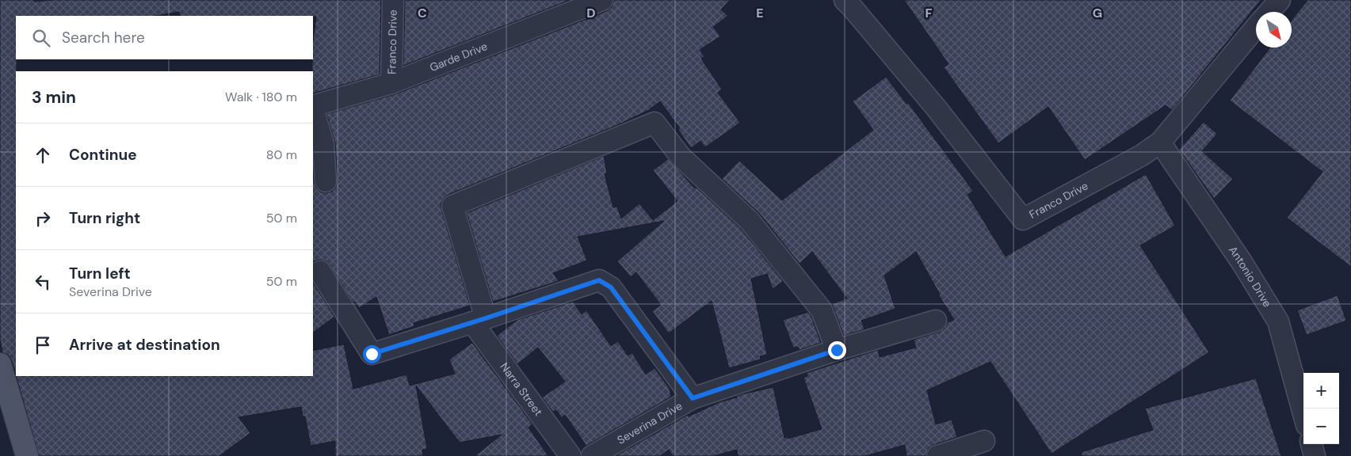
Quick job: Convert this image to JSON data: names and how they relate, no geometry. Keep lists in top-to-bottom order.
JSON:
{
  "streets": {
    "street": [
      "Franco Drive",
      "Garde Drive",
      "Antonio Drive",
      "Narra Street",
      "Severina Drive"
    ]
  },
  "crossings": [
    ["Franco Drive", "Garde Drive"],
    ["Franco Drive", "Antonio Drive"],
    ["Narra Street", "Severina Drive"]
  ],
  "north": "bottom right",
  "page": {
    "search": "Search here",
    "heading": ["3 min", "Walk · 180 m"],
    "list": [
      ["Continue", "80 m"],
      ["Turn right", "50 m"],
      ["Turn left", "Severina Drive", "50 m"],
      "Arrive at destination"
    ],
    "map_buttons": ["+", "−"]
  },
  "grid": {
    "columns": [
      "C",
      "D",
      "E",
      "F",
      "G"
    ]
  }
}
